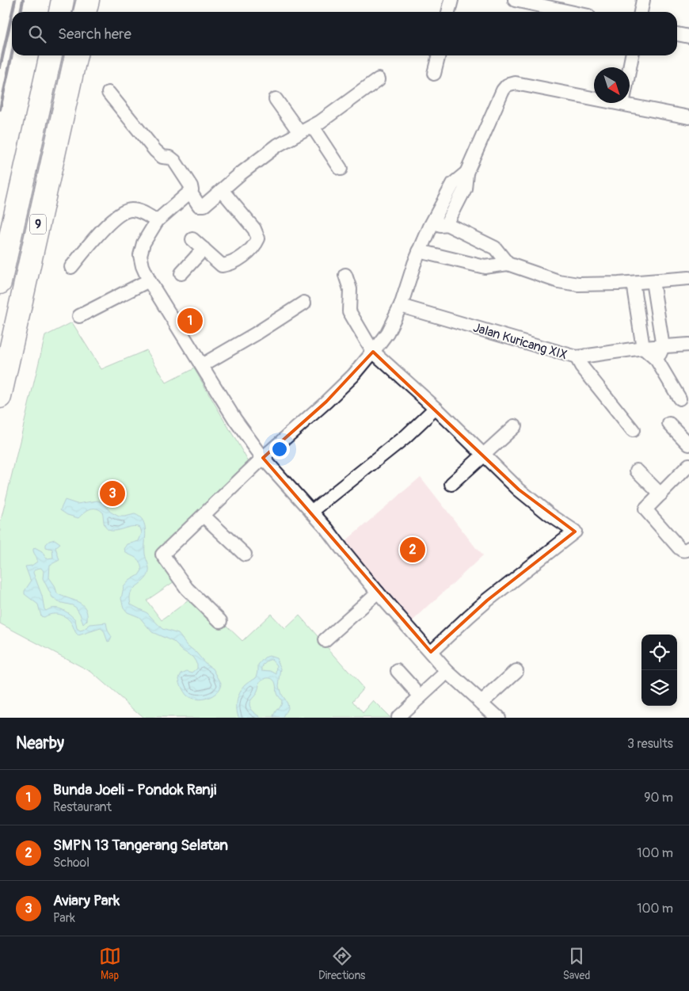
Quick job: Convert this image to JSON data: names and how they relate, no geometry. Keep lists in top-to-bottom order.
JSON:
{
  "streets": {
    "highway": ["9"],
    "street": ["Jalan Kuricang XIX"]
  },
  "north": "bottom right",
  "page": {
    "search": "Search here",
    "pins": ["1", "3", "2"],
    "heading": ["Nearby", "3 results"],
    "list": [
      {
        "mark": "1",
        "name": "Bunda Joeli - Pondok Ranji",
        "note": "Restaurant",
        "value": "90 m"
      },
      {
        "mark": "2",
        "name": "SMPN 13 Tangerang Selatan",
        "note": "School",
        "value": "100 m"
      },
      {
        "mark": "3",
        "name": "Aviary Park",
        "note": "Park",
        "value": "100 m"
      }
    ],
    "nav": ["Map", "Directions", "Saved"]
  }
}
